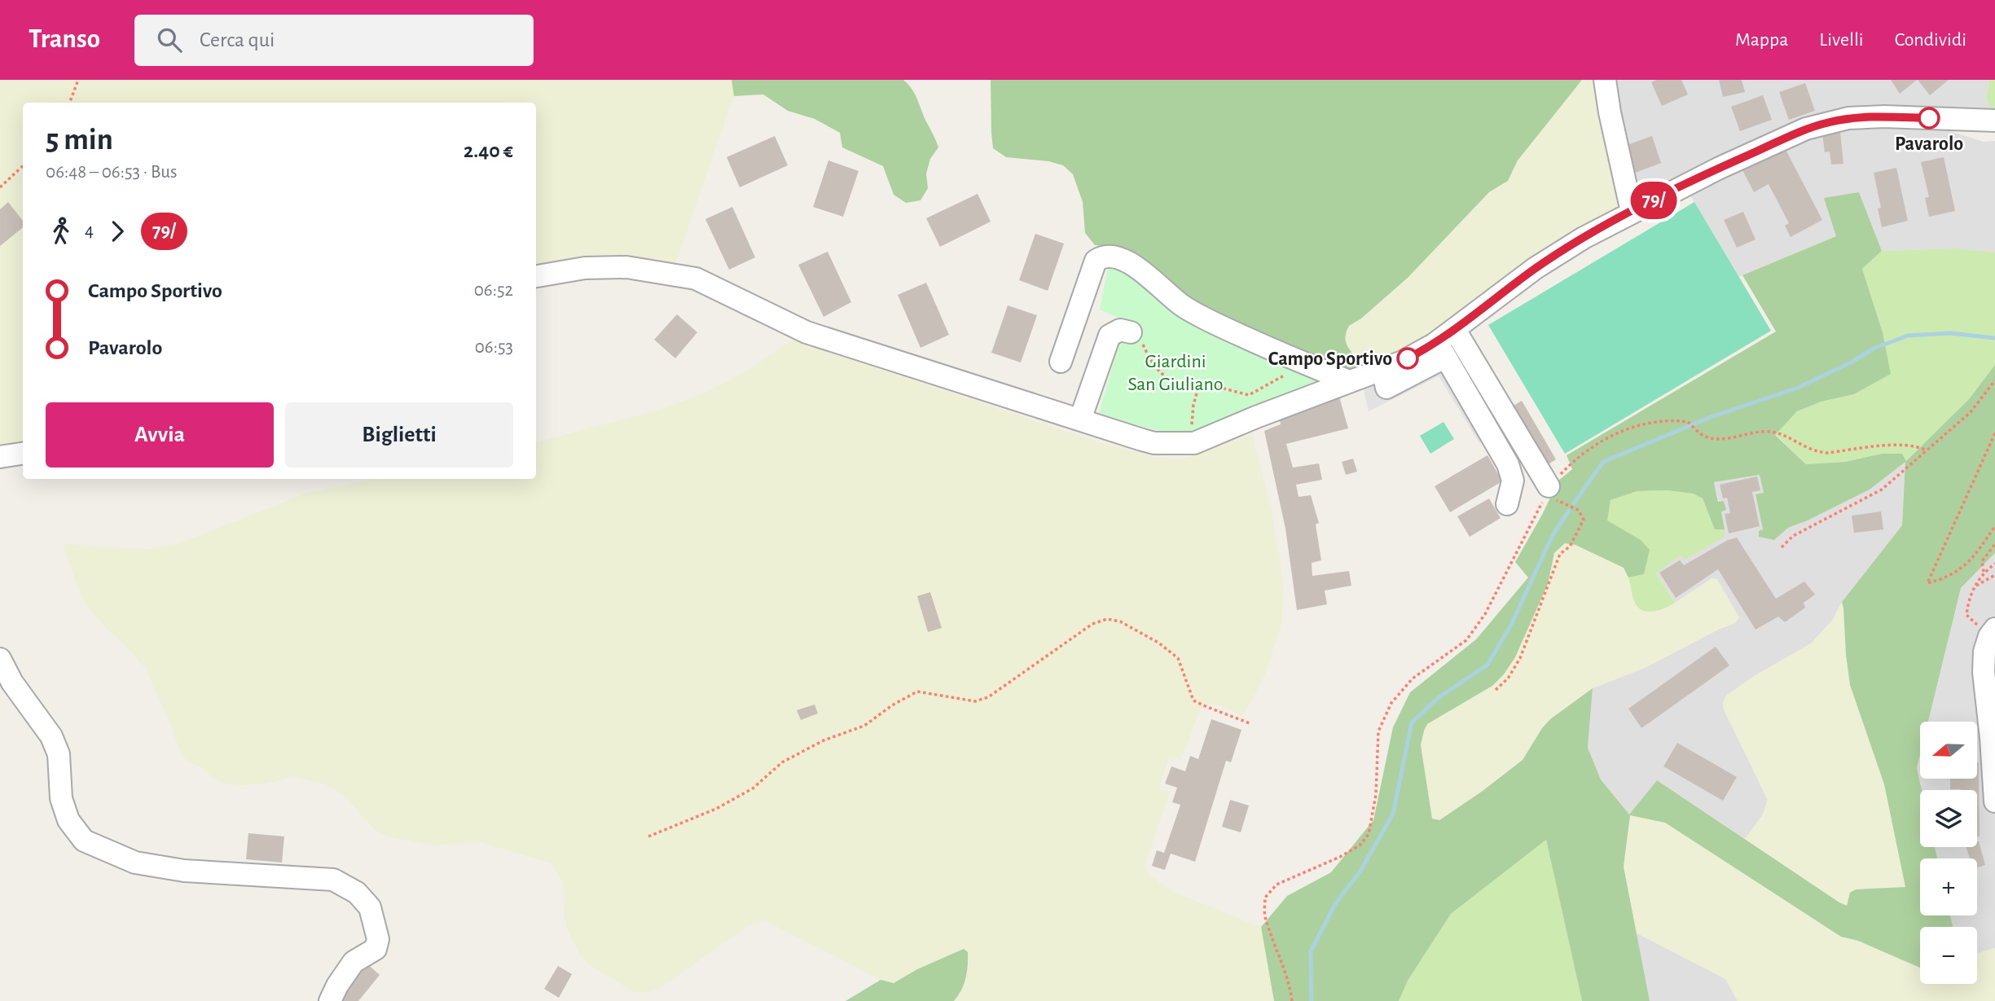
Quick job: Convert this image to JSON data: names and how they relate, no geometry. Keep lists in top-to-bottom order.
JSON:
{
  "parks": ["Giardini San Giuliano"],
  "places": ["Pavarolo", "Campo Sportivo"],
  "lines": ["bus line 79/"],
  "north": "left",
  "page": {
    "header": "Transo",
    "search": "Cerca qui",
    "nav": ["Mappa", "Livelli", "Condividi"],
    "on_map": "79/",
    "heading": ["5 min", "06:48 – 06:53 · Bus", "2.40 €"],
    "legs": ["4", "79/"],
    "list": [
      {
        "name": "Campo Sportivo",
        "value": "06:52"
      },
      {
        "name": "Pavarolo",
        "value": "06:53"
      }
    ],
    "buttons": ["Avvia", "Biglietti"],
    "map_buttons": ["+", "−"]
  }
}
